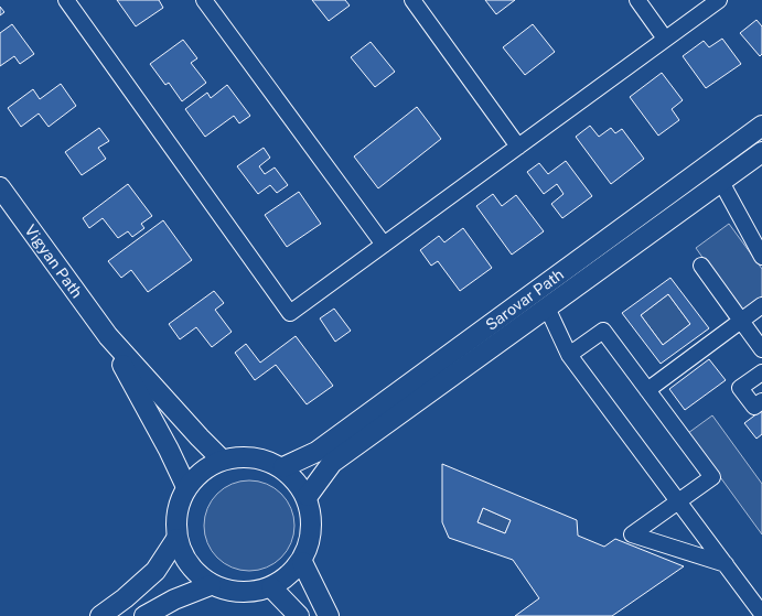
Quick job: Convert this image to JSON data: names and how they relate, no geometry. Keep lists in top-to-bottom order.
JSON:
{
  "streets": {
    "main road": ["Vigyan Path", "Sarovar Path"]
  },
  "crossings": [
    ["Vigyan Path", "Sarovar Path"]
  ]
}
